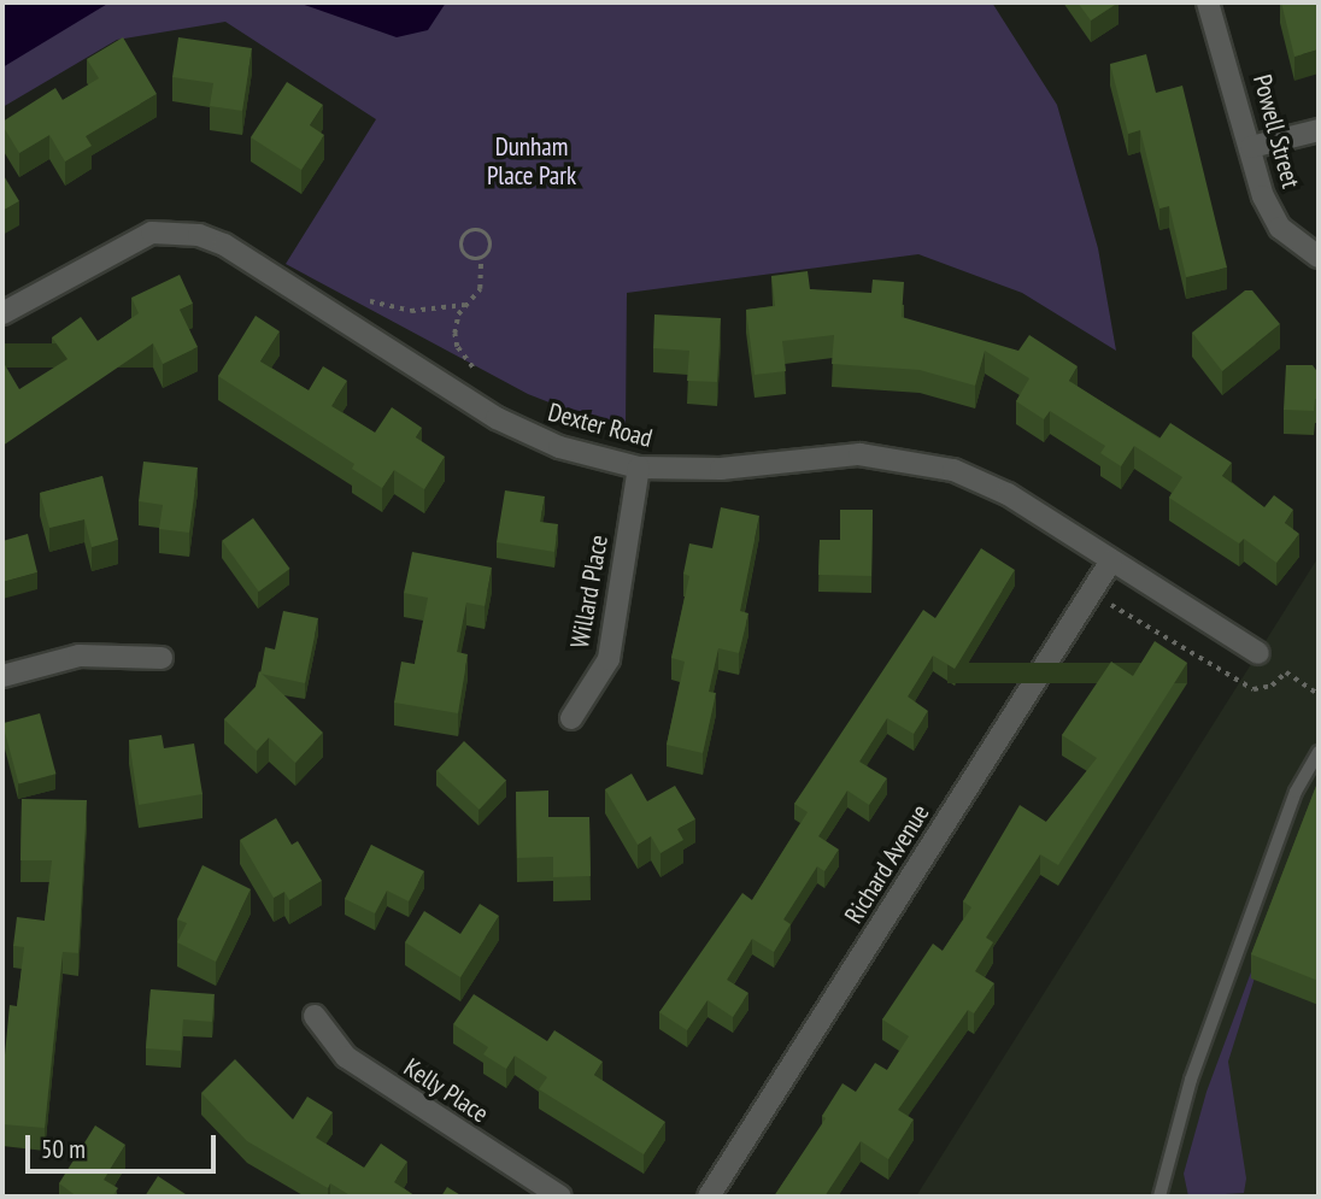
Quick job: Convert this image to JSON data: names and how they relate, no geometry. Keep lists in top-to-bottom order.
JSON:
{
  "streets": {
    "street": [
      "Powell Street",
      "Dexter Road",
      "Willard Place",
      "Richard Avenue",
      "Kelly Place"
    ]
  },
  "crossings": [
    ["Dexter Road", "Willard Place"],
    ["Dexter Road", "Richard Avenue"]
  ],
  "parks": ["Dunham Place Park"],
  "scale_bar": "50 m"
}
